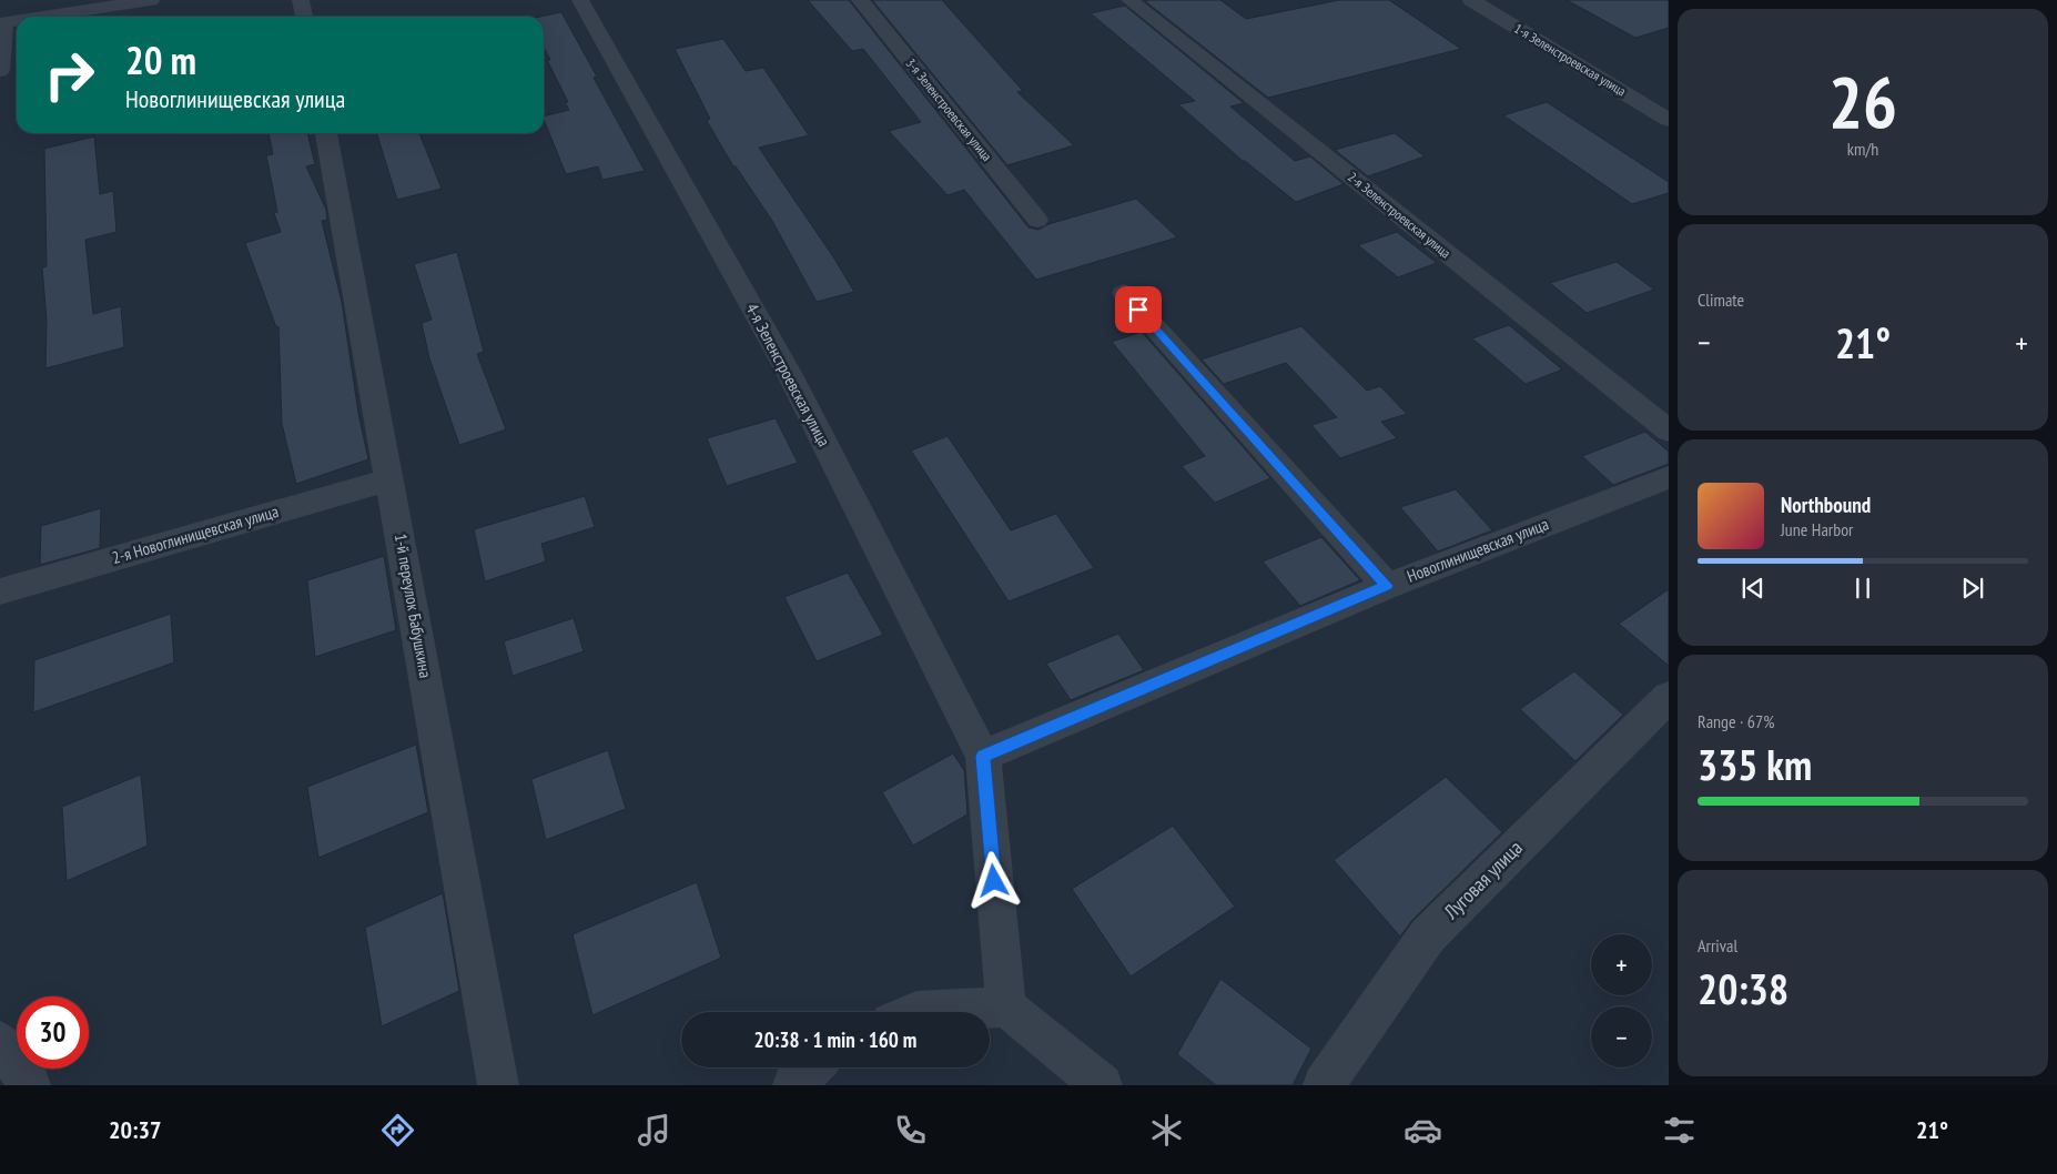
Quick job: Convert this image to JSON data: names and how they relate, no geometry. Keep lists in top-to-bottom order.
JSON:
{
  "streets": {
    "street": [
      "1-я Зеленстроевская улица",
      "3-я Зеленстроевская улица",
      "2-я Зеленстроевская улица",
      "4-я Зеленстроевская улица",
      "2-я Новоглинищевская улица",
      "Новоглинищевская улица",
      "1-й переулок Бабушкина",
      "Луговая улица"
    ]
  },
  "crossings": [
    ["4-я Зеленстроевская улица", "Новоглинищевская улица"],
    ["2-я Новоглинищевская улица", "1-й переулок Бабушкина"]
  ],
  "page": {
    "tile": [
      ["26", "km/h"],
      "Climate",
      ["Range · 67%", "335 km"],
      ["Arrival", "20:38"]
    ],
    "turn": ["20 m", "Новоглинищевская улица"],
    "heat": ["−", "21°", "+"],
    "song": ["Northbound", "June Harbor"],
    "map_buttons": ["+", "−"],
    "limit": "30",
    "trip": "20:38 · 1 min · 160 m",
    "tabs": ["20:37", "21°"]
  }
}
